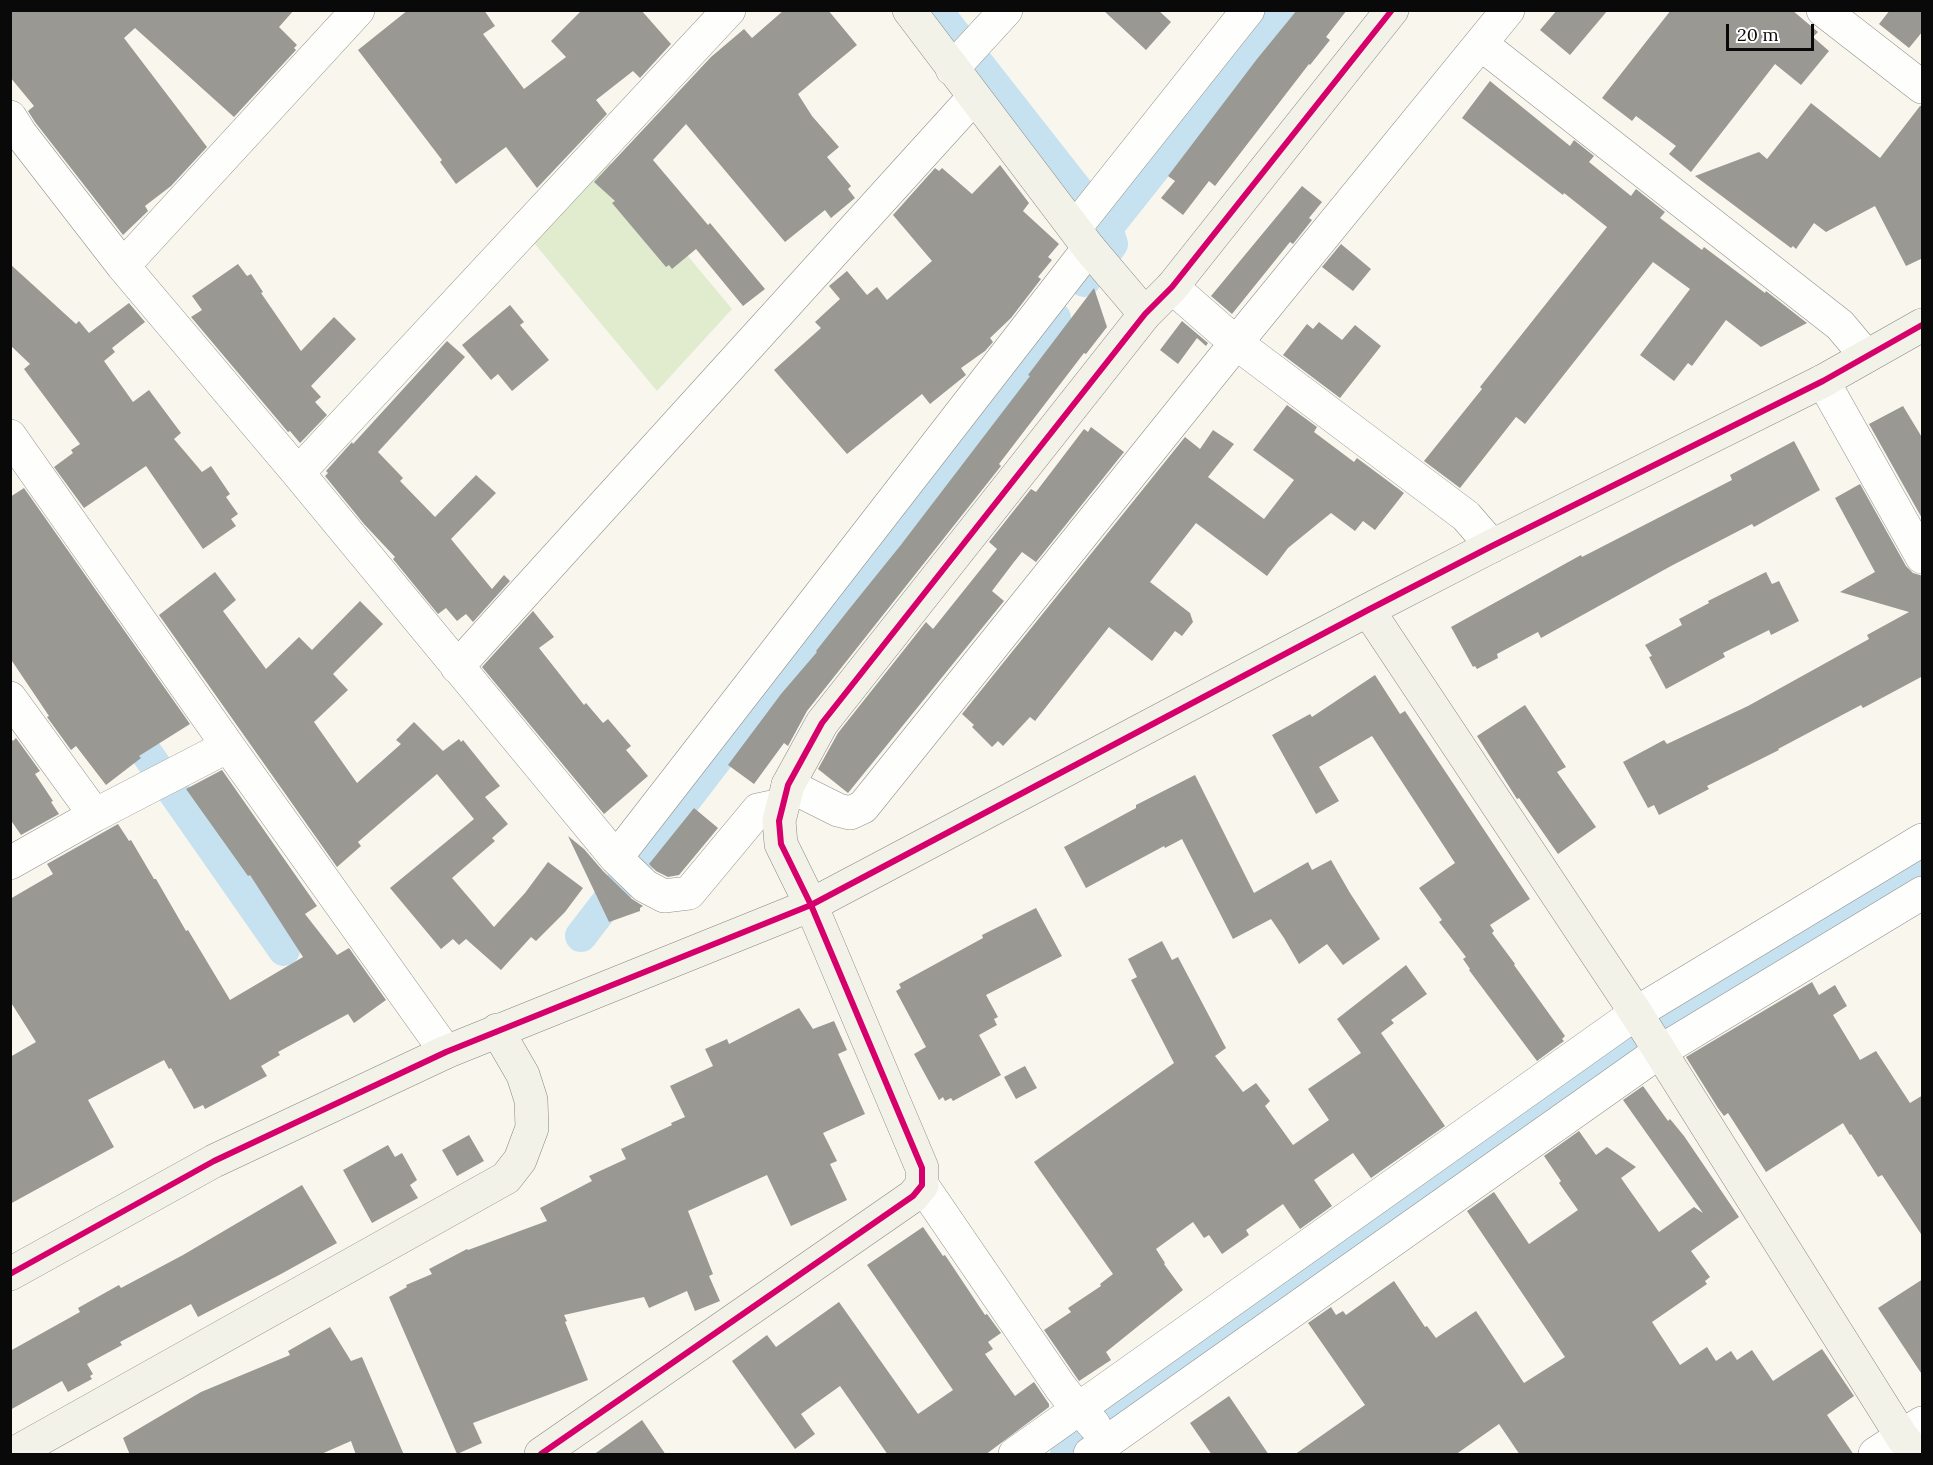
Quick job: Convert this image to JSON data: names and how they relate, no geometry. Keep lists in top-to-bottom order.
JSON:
{
  "scale_bar": "20 m"
}
